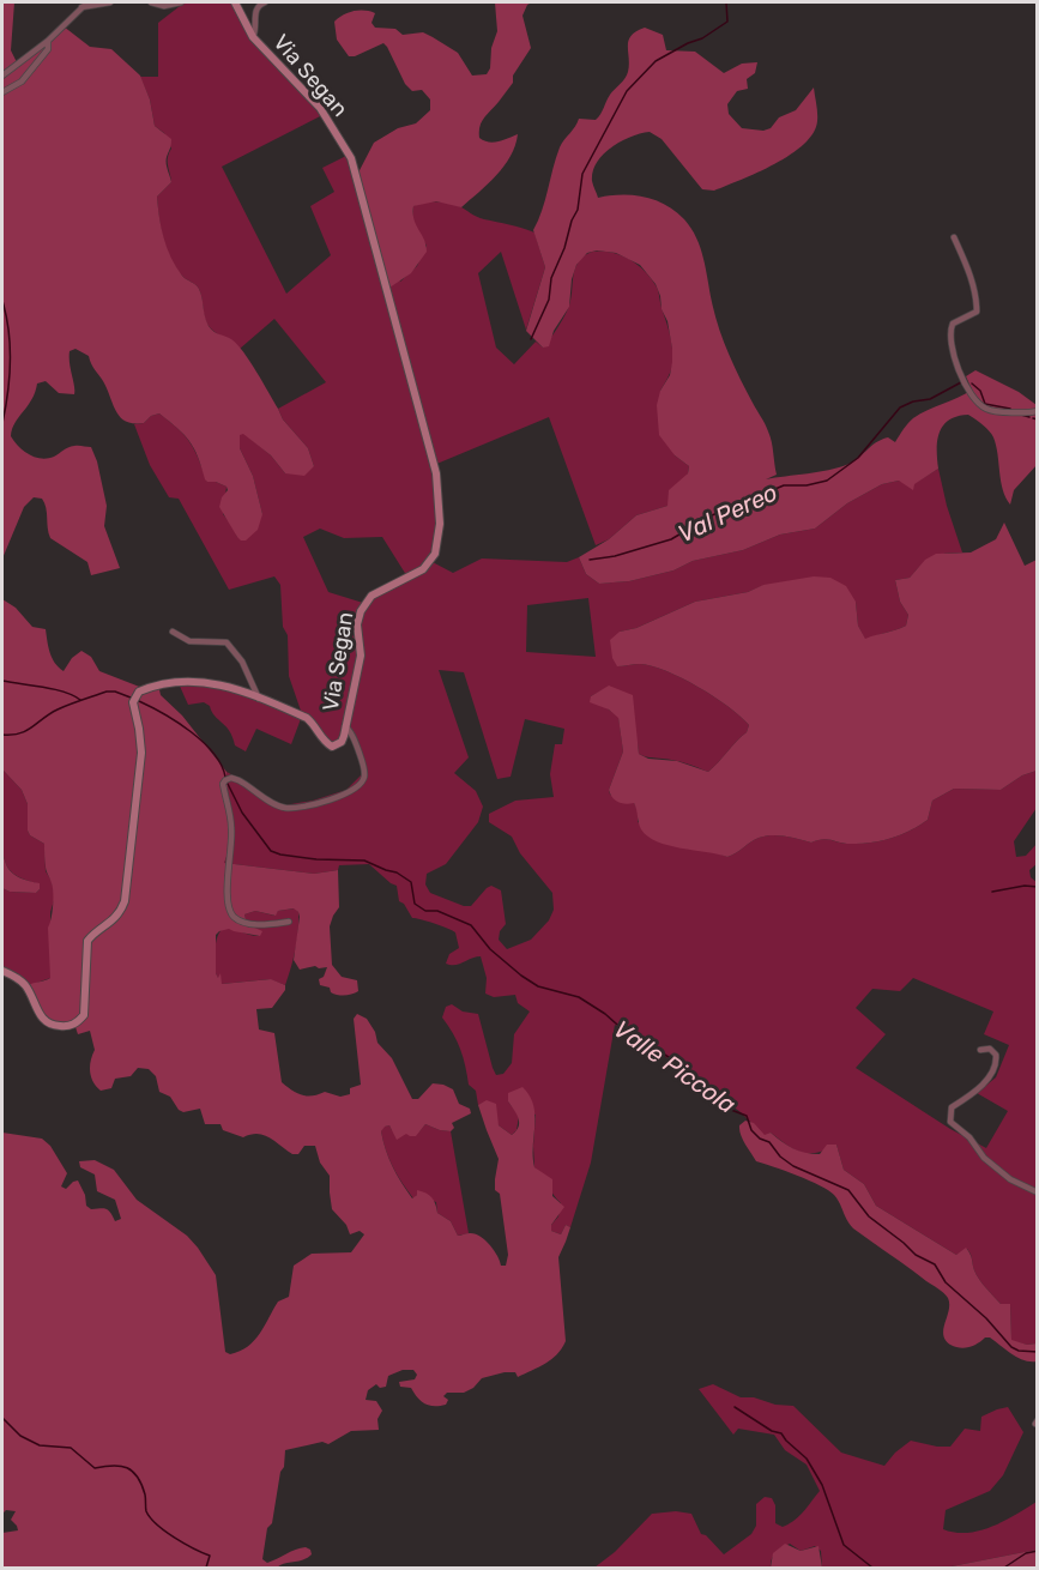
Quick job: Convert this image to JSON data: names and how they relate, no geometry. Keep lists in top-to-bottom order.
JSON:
{
  "streets": {
    "street": ["Via Segan"]
  },
  "water": ["Val Pereo", "Valle Piccola"]
}
